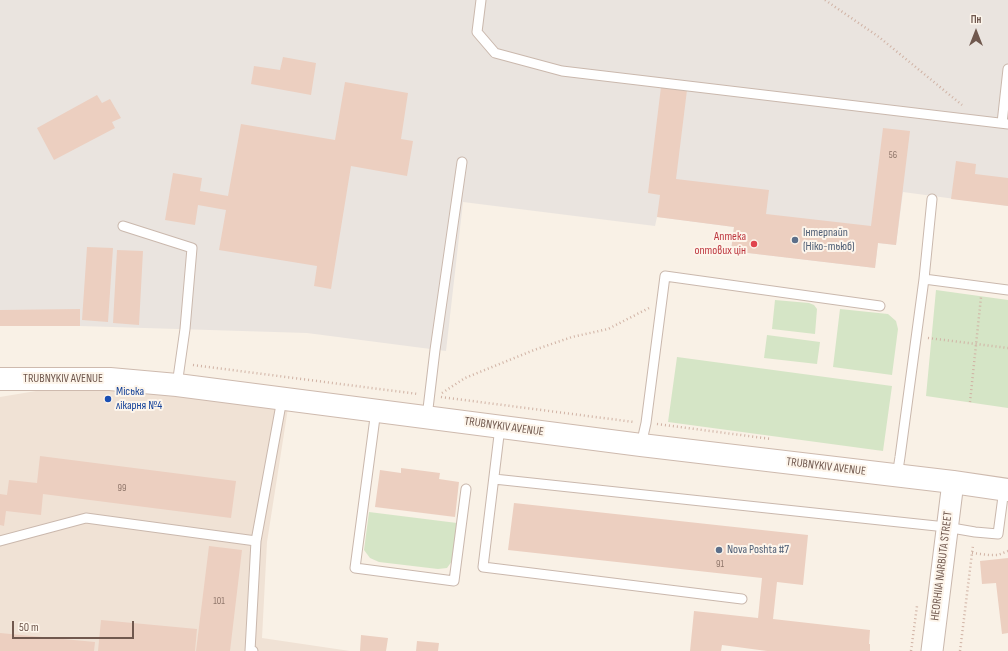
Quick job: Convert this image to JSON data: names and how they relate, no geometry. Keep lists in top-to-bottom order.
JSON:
{
  "streets": {
    "main road": ["TRUBNYKIV AVENUE"],
    "street": ["HEORHIIA NARBUTA STREET"]
  },
  "crossings": [
    ["TRUBNYKIV AVENUE", "HEORHIIA NARBUTA STREET"]
  ],
  "places": [
    "Інтерпайп (Ніко-тьюб)",
    "Аптека оптових цін",
    "Міська лікарня №4",
    "Nova Poshta #7"
  ],
  "house_numbers": [
    "56",
    "99",
    "91",
    "101"
  ],
  "scale_bar": "50 m",
  "north": "top"
}
